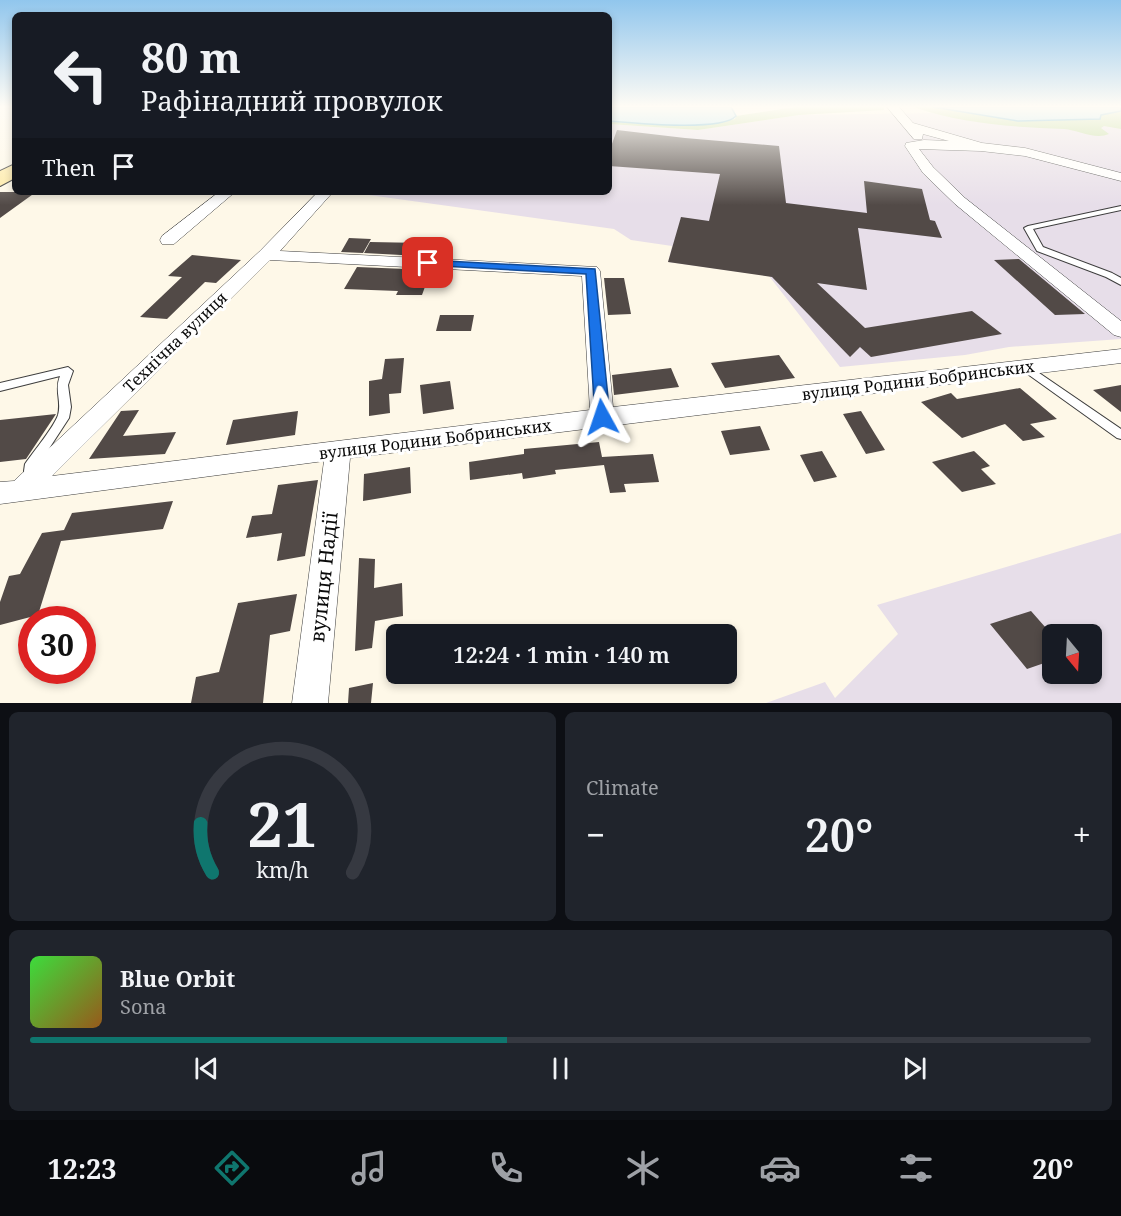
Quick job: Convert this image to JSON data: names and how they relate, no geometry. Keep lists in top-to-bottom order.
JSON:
{
  "streets": {
    "street": ["Технічна вулиця", "вулиця Родини Бобринських", "вулиця Надії"]
  },
  "crossings": [
    ["Технічна вулиця", "вулиця Родини Бобринських"],
    ["вулиця Родини Бобринських", "вулиця Надії"]
  ],
  "north": "bottom",
  "page": {
    "turn": ["80 m", "Рафінадний провулок"],
    "then": "Then",
    "limit": "30",
    "trip": "12:24 · 1 min · 140 m",
    "tile": "Climate",
    "heat": ["−", "20°", "+"],
    "song": ["Blue Orbit", "Sona"],
    "tabs": ["12:23", "20°"],
    "gauge": ["21", "km/h"]
  }
}
